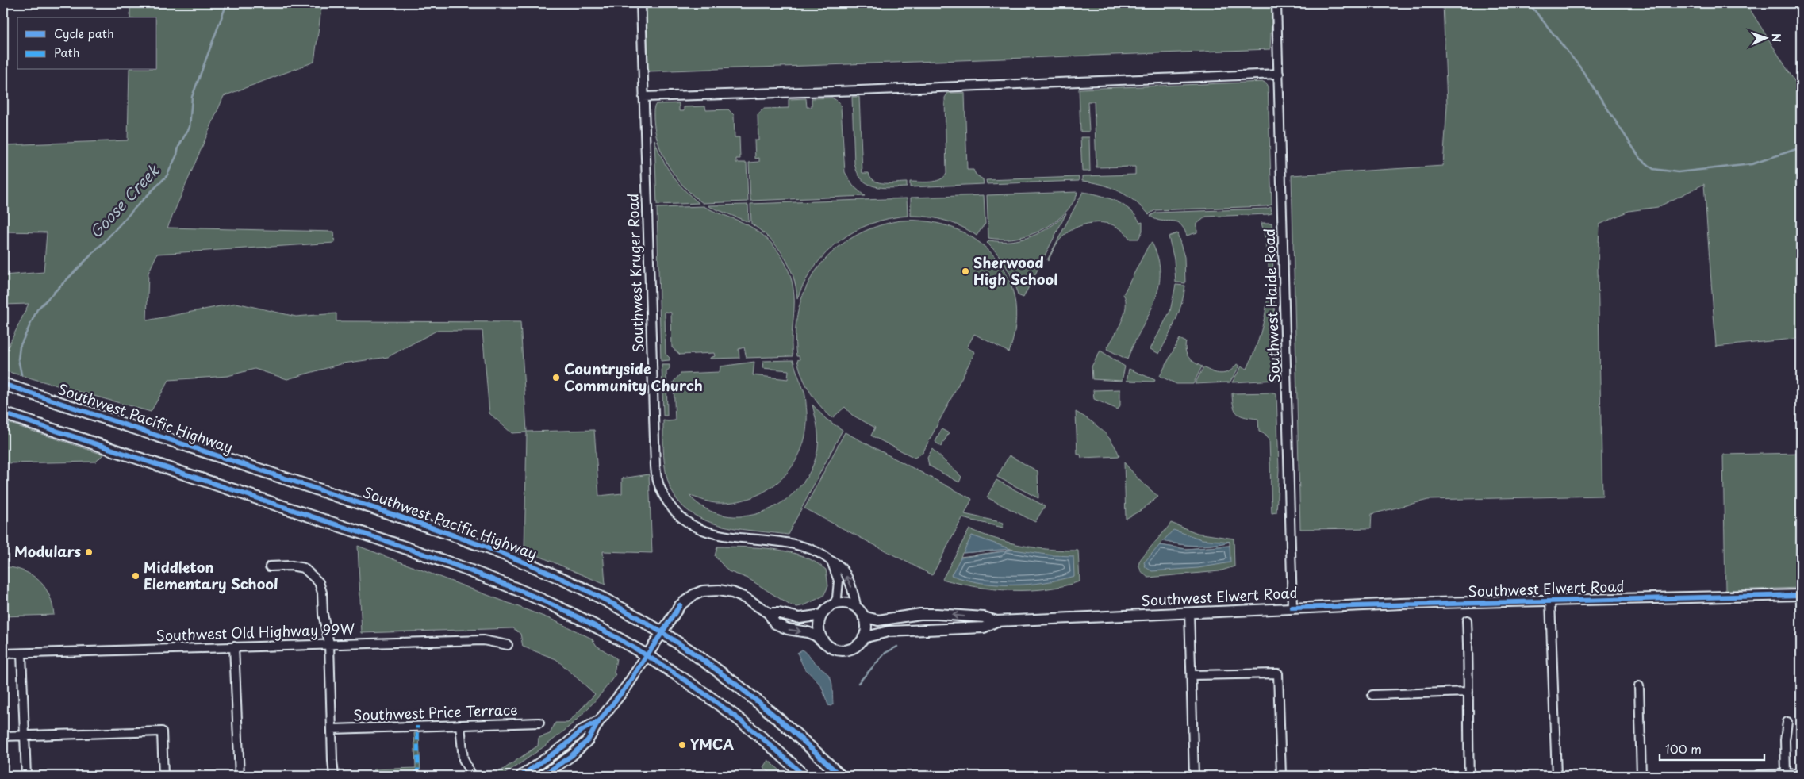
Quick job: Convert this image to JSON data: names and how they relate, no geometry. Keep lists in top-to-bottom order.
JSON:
{
  "streets": {
    "highway": ["Southwest Pacific Highway"],
    "main road": ["Southwest Elwert Road"],
    "street": [
      "Southwest Kruger Road",
      "Southwest Haide Road",
      "Southwest Old Highway 99W",
      "Southwest Price Terrace"
    ]
  },
  "crossings": [
    ["Southwest Kruger Road", "Southwest Elwert Road"],
    ["Southwest Haide Road", "Southwest Elwert Road"]
  ],
  "water": ["Goose Creek"],
  "places": [
    "Sherwood High School",
    "Countryside Community Church",
    "Modulars",
    "Middleton Elementary School",
    "YMCA"
  ],
  "legend": ["Cycle path", "Path"],
  "scale_bar": "100 m",
  "north": "right"
}
